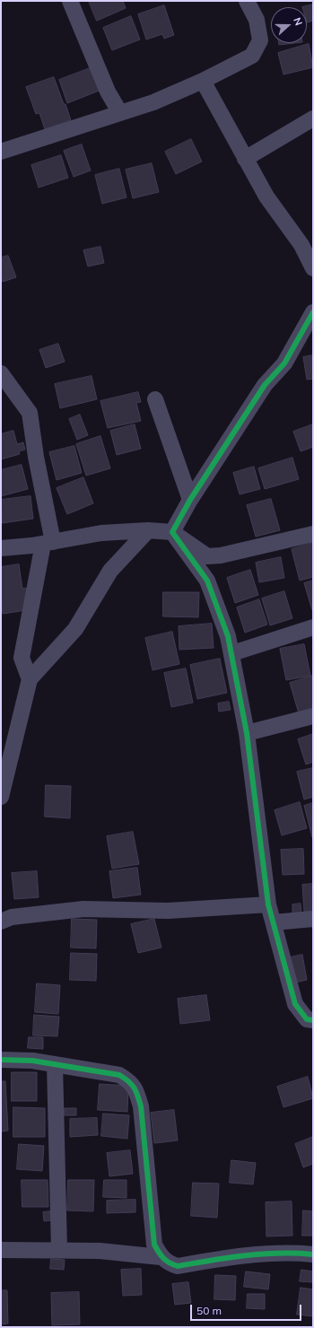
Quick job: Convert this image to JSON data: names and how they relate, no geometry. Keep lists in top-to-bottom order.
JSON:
{
  "scale_bar": "50 m",
  "north": "right"
}
